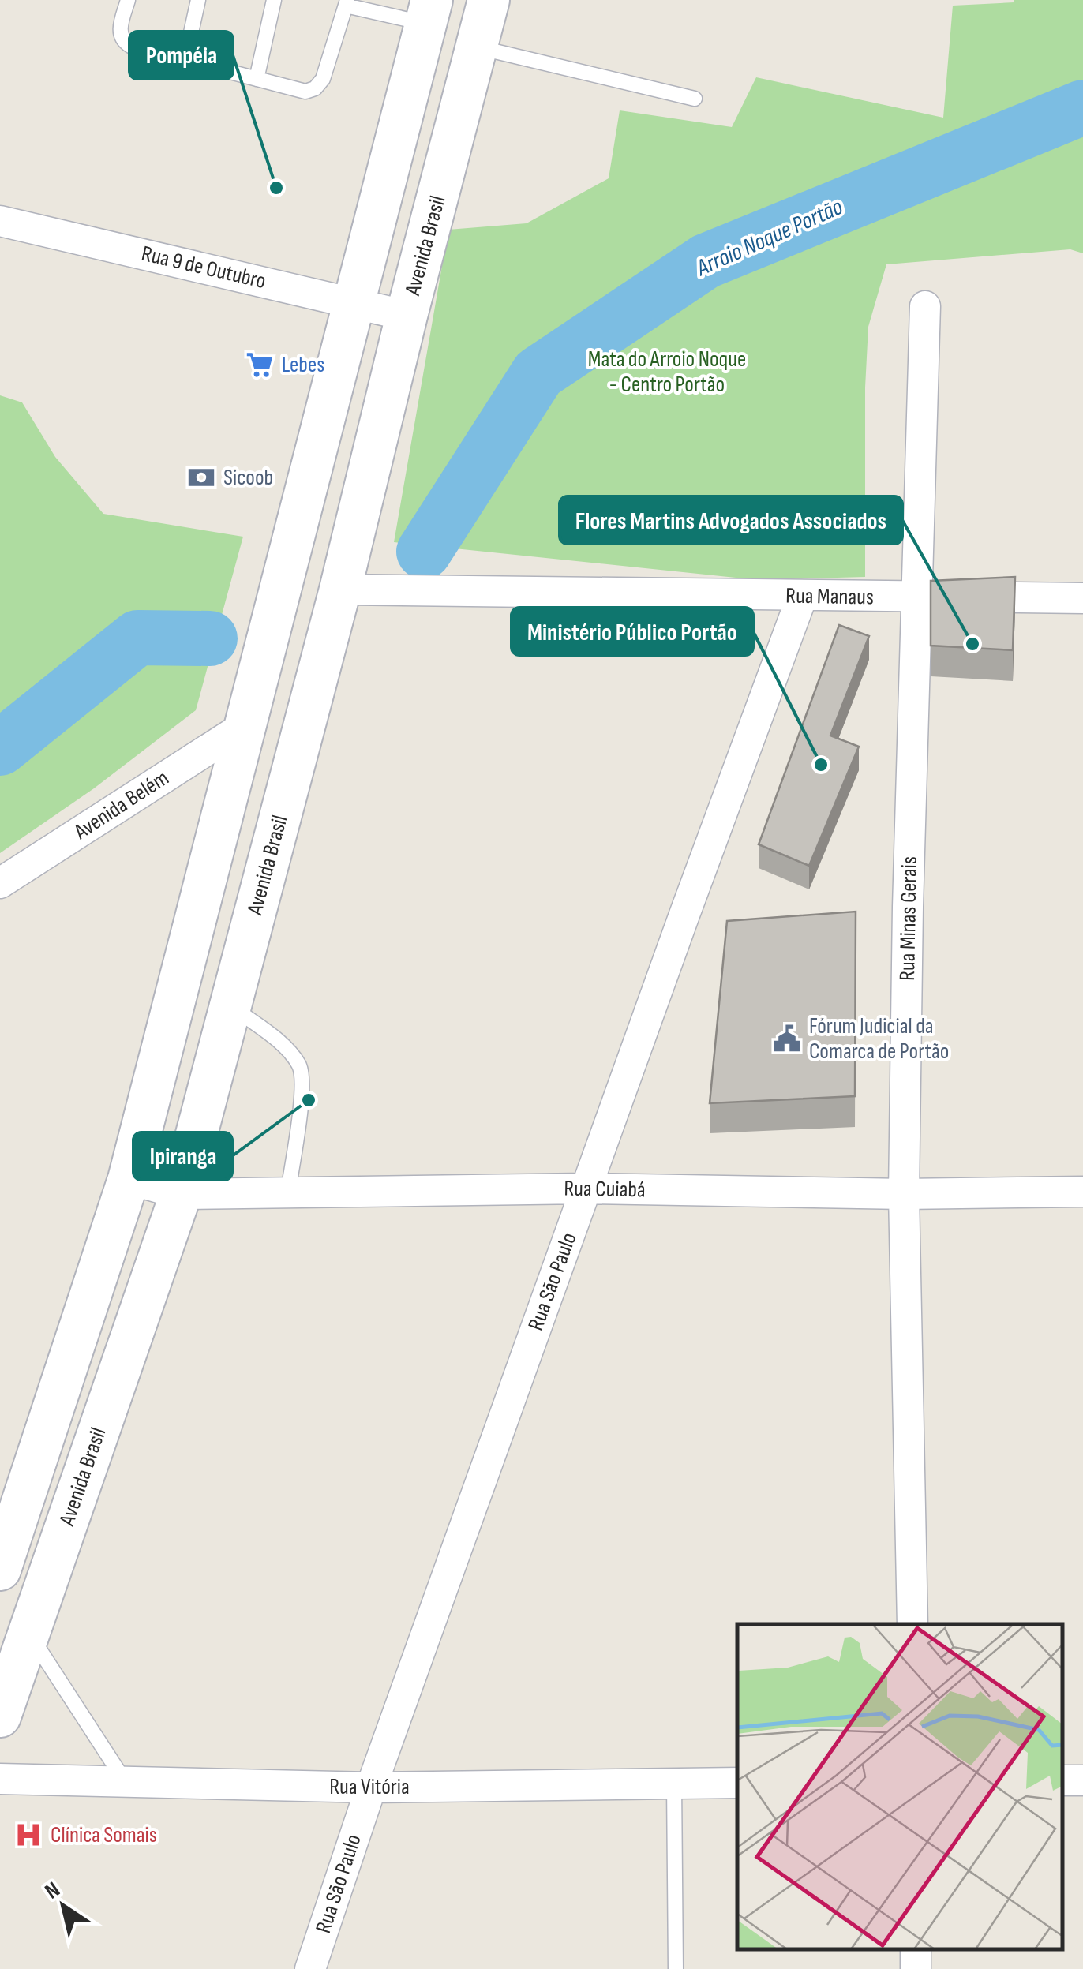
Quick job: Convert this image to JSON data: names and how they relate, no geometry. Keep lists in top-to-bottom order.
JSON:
{
  "streets": {
    "main road": ["Avenida Brasil"],
    "street": [
      "Rua 9 de Outubro",
      "Rua Manaus",
      "Avenida Belém",
      "Rua Minas Gerais",
      "Rua Cuiabá",
      "Rua São Paulo",
      "Rua Vitória"
    ]
  },
  "crossings": [
    ["Avenida Brasil", "Rua 9 de Outubro"],
    ["Avenida Brasil", "Rua Manaus"],
    ["Avenida Brasil", "Rua Cuiabá"],
    ["Rua Manaus", "Rua Minas Gerais"],
    ["Rua Manaus", "Rua São Paulo"],
    ["Rua Minas Gerais", "Rua Cuiabá"],
    ["Rua Cuiabá", "Rua São Paulo"],
    ["Rua São Paulo", "Rua Vitória"]
  ],
  "water": ["Arroio Noque Portão"],
  "parks": ["Mata do Arroio Noque - Centro Portão"],
  "places": {
    "other": [
      "Pompéia",
      "Flores Martins Advogados Associados",
      "Ministério Público Portão",
      "Ipiranga"
    ],
    "supermarket": ["Lebes"],
    "bank": ["Sicoob"],
    "public building": ["Fórum Judicial da Comarca de Portão"],
    "hospital": ["Clínica Somais"]
  },
  "north": "top left"
}
